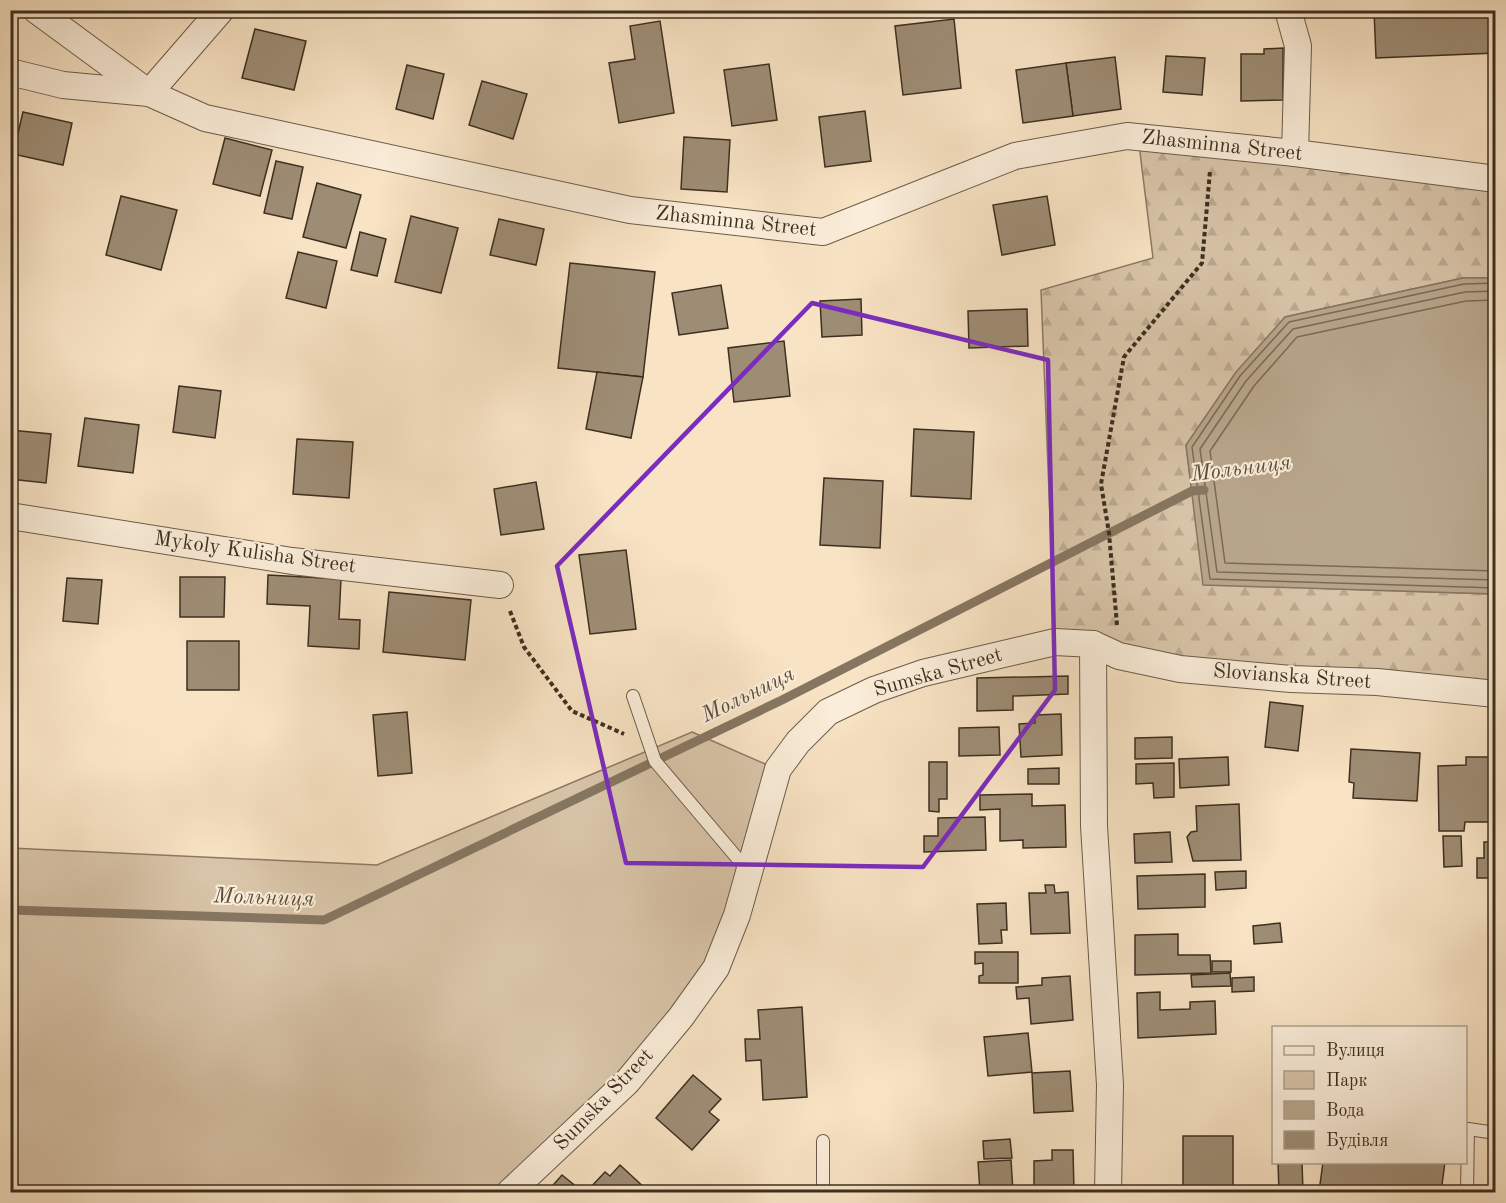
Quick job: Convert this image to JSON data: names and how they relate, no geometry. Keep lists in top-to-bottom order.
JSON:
{
  "streets": {
    "street": [
      "Zhasminna Street",
      "Mykoly Kulisha Street",
      "Sumska Street",
      "Slovianska Street"
    ]
  },
  "crossings": [
    ["Sumska Street", "Slovianska Street"]
  ],
  "water": ["Мольниця"],
  "legend": [
    "Вулиця",
    "Парк",
    "Вода",
    "Будівля"
  ]
}
